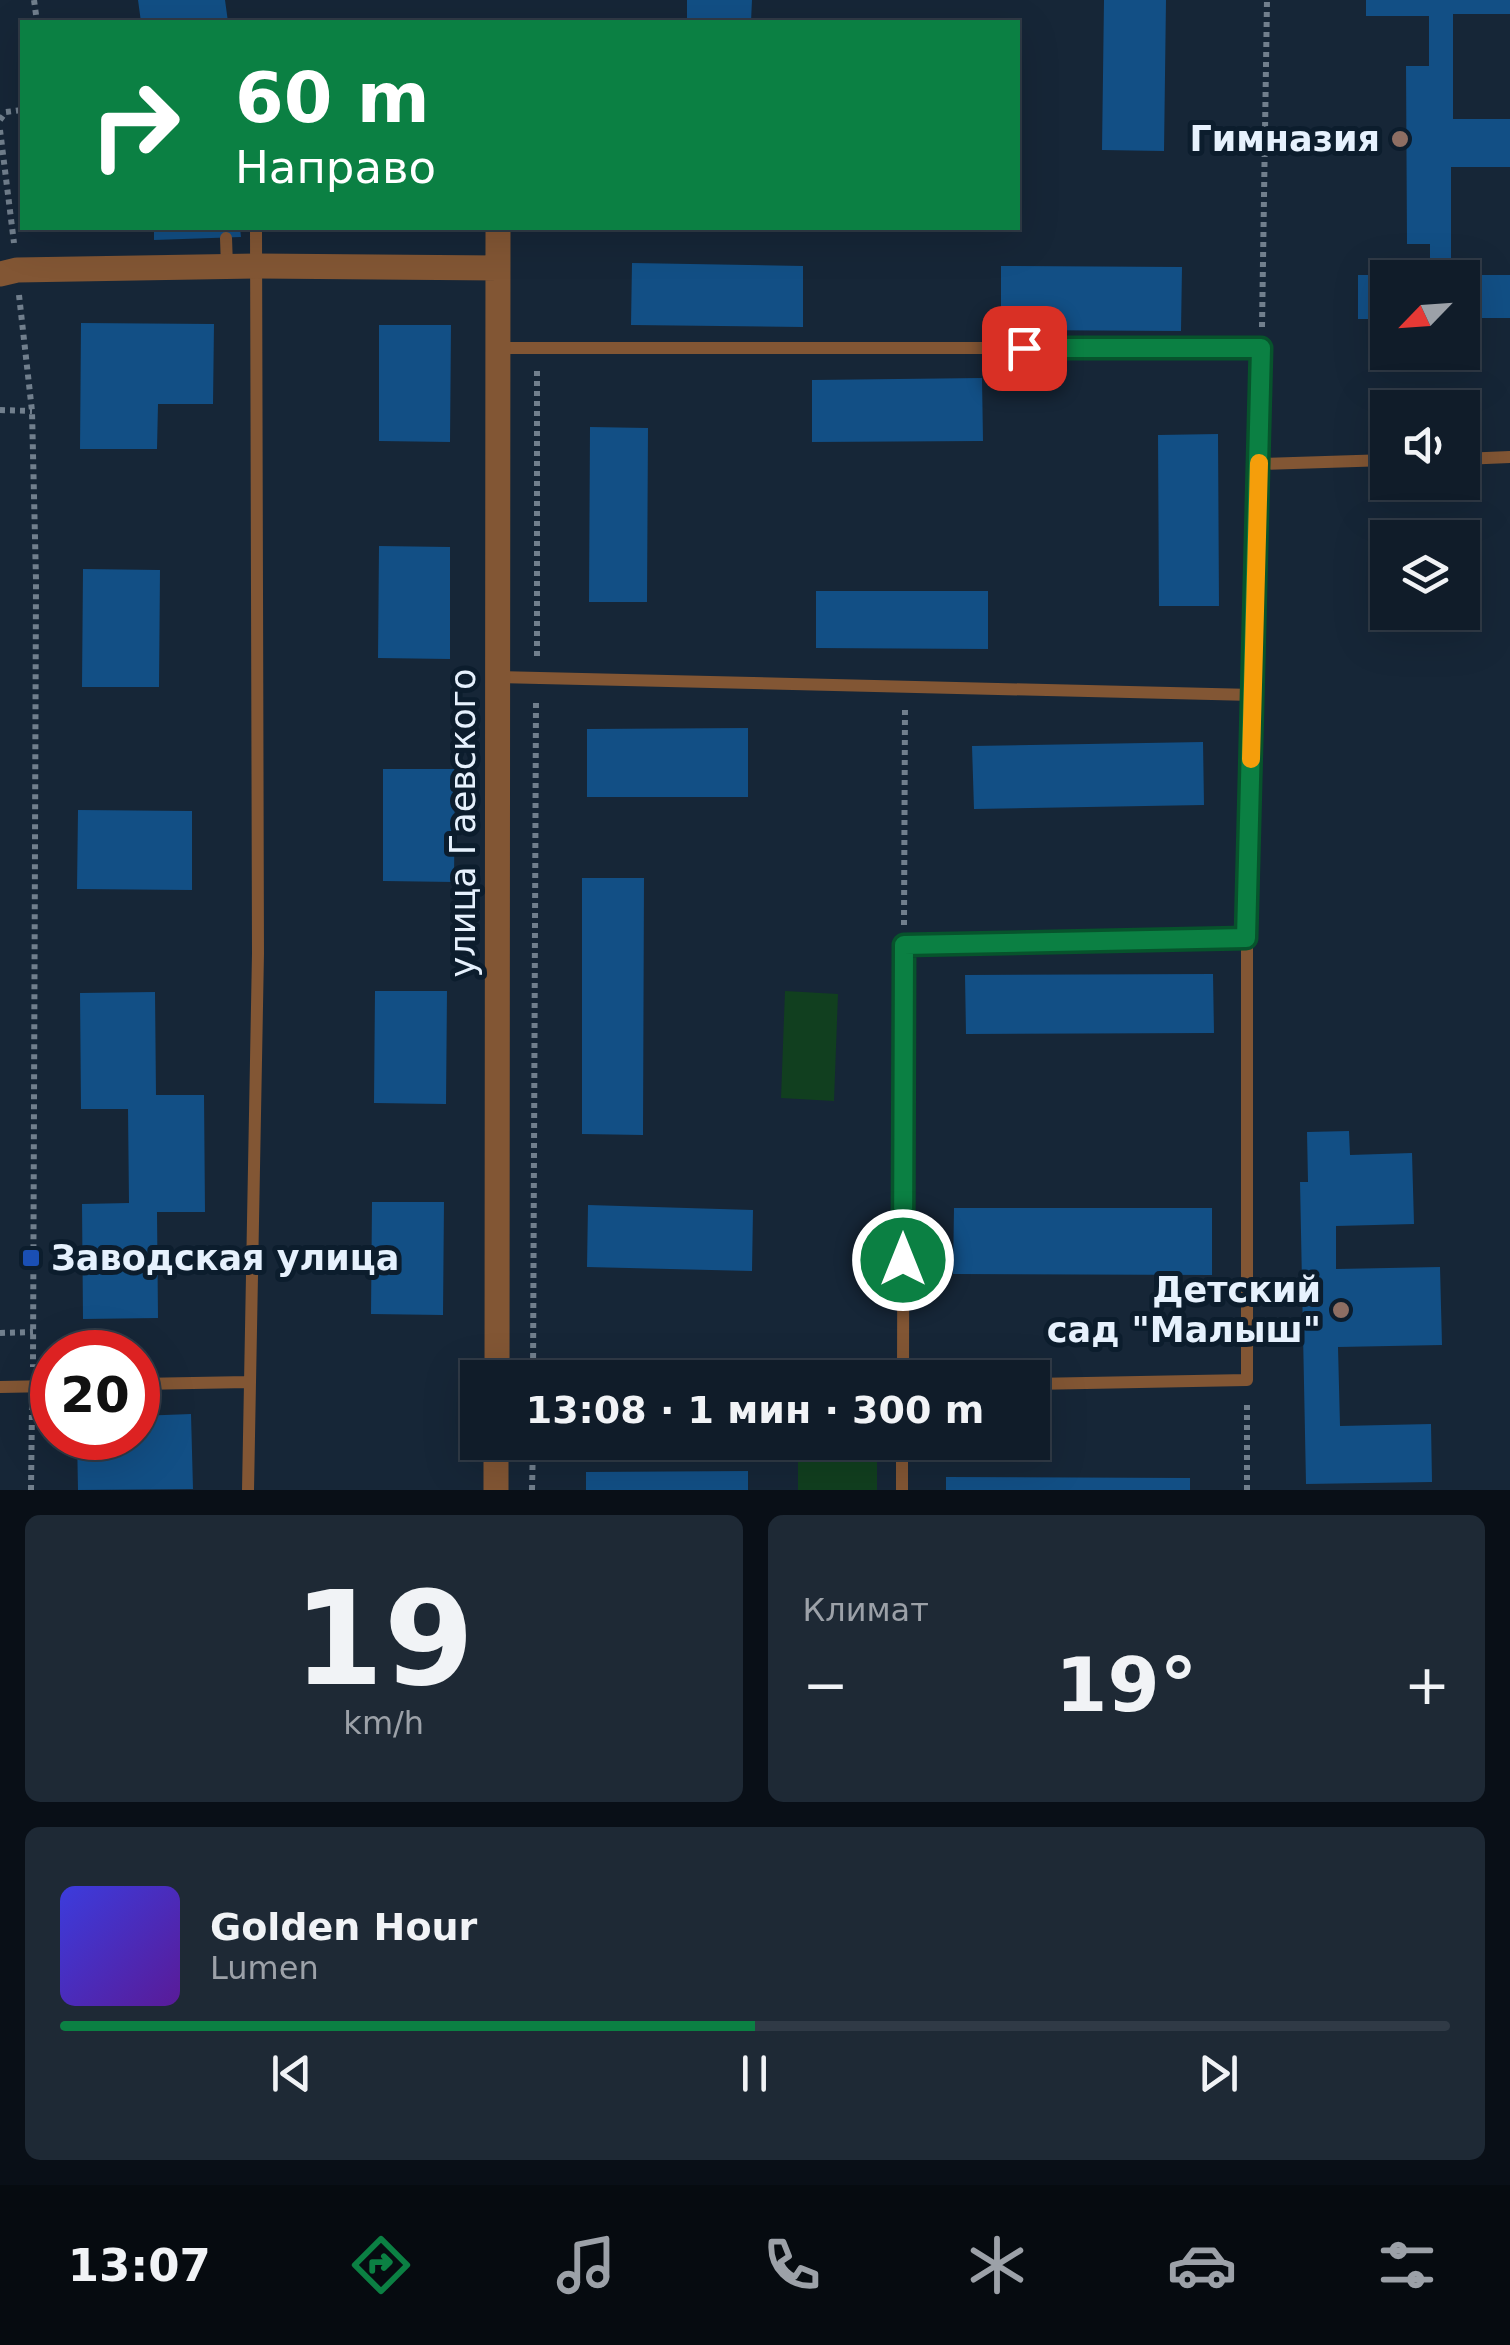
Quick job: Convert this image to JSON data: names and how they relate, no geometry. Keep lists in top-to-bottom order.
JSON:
{
  "streets": {
    "street": ["улица Гаевского"]
  },
  "places": {
    "other": ["Гимназия", "Детский сад \"Малыш\""],
    "transit": ["Заводская улица"]
  },
  "north": "bottom left",
  "page": {
    "turn": ["60 m", "Направо"],
    "limit": "20",
    "trip": "13:08 · 1 мин · 300 m",
    "tile": [
      ["19", "km/h"],
      "Климат"
    ],
    "heat": ["−", "19°", "+"],
    "song": ["Golden Hour", "Lumen"],
    "tabs": "13:07"
  }
}
